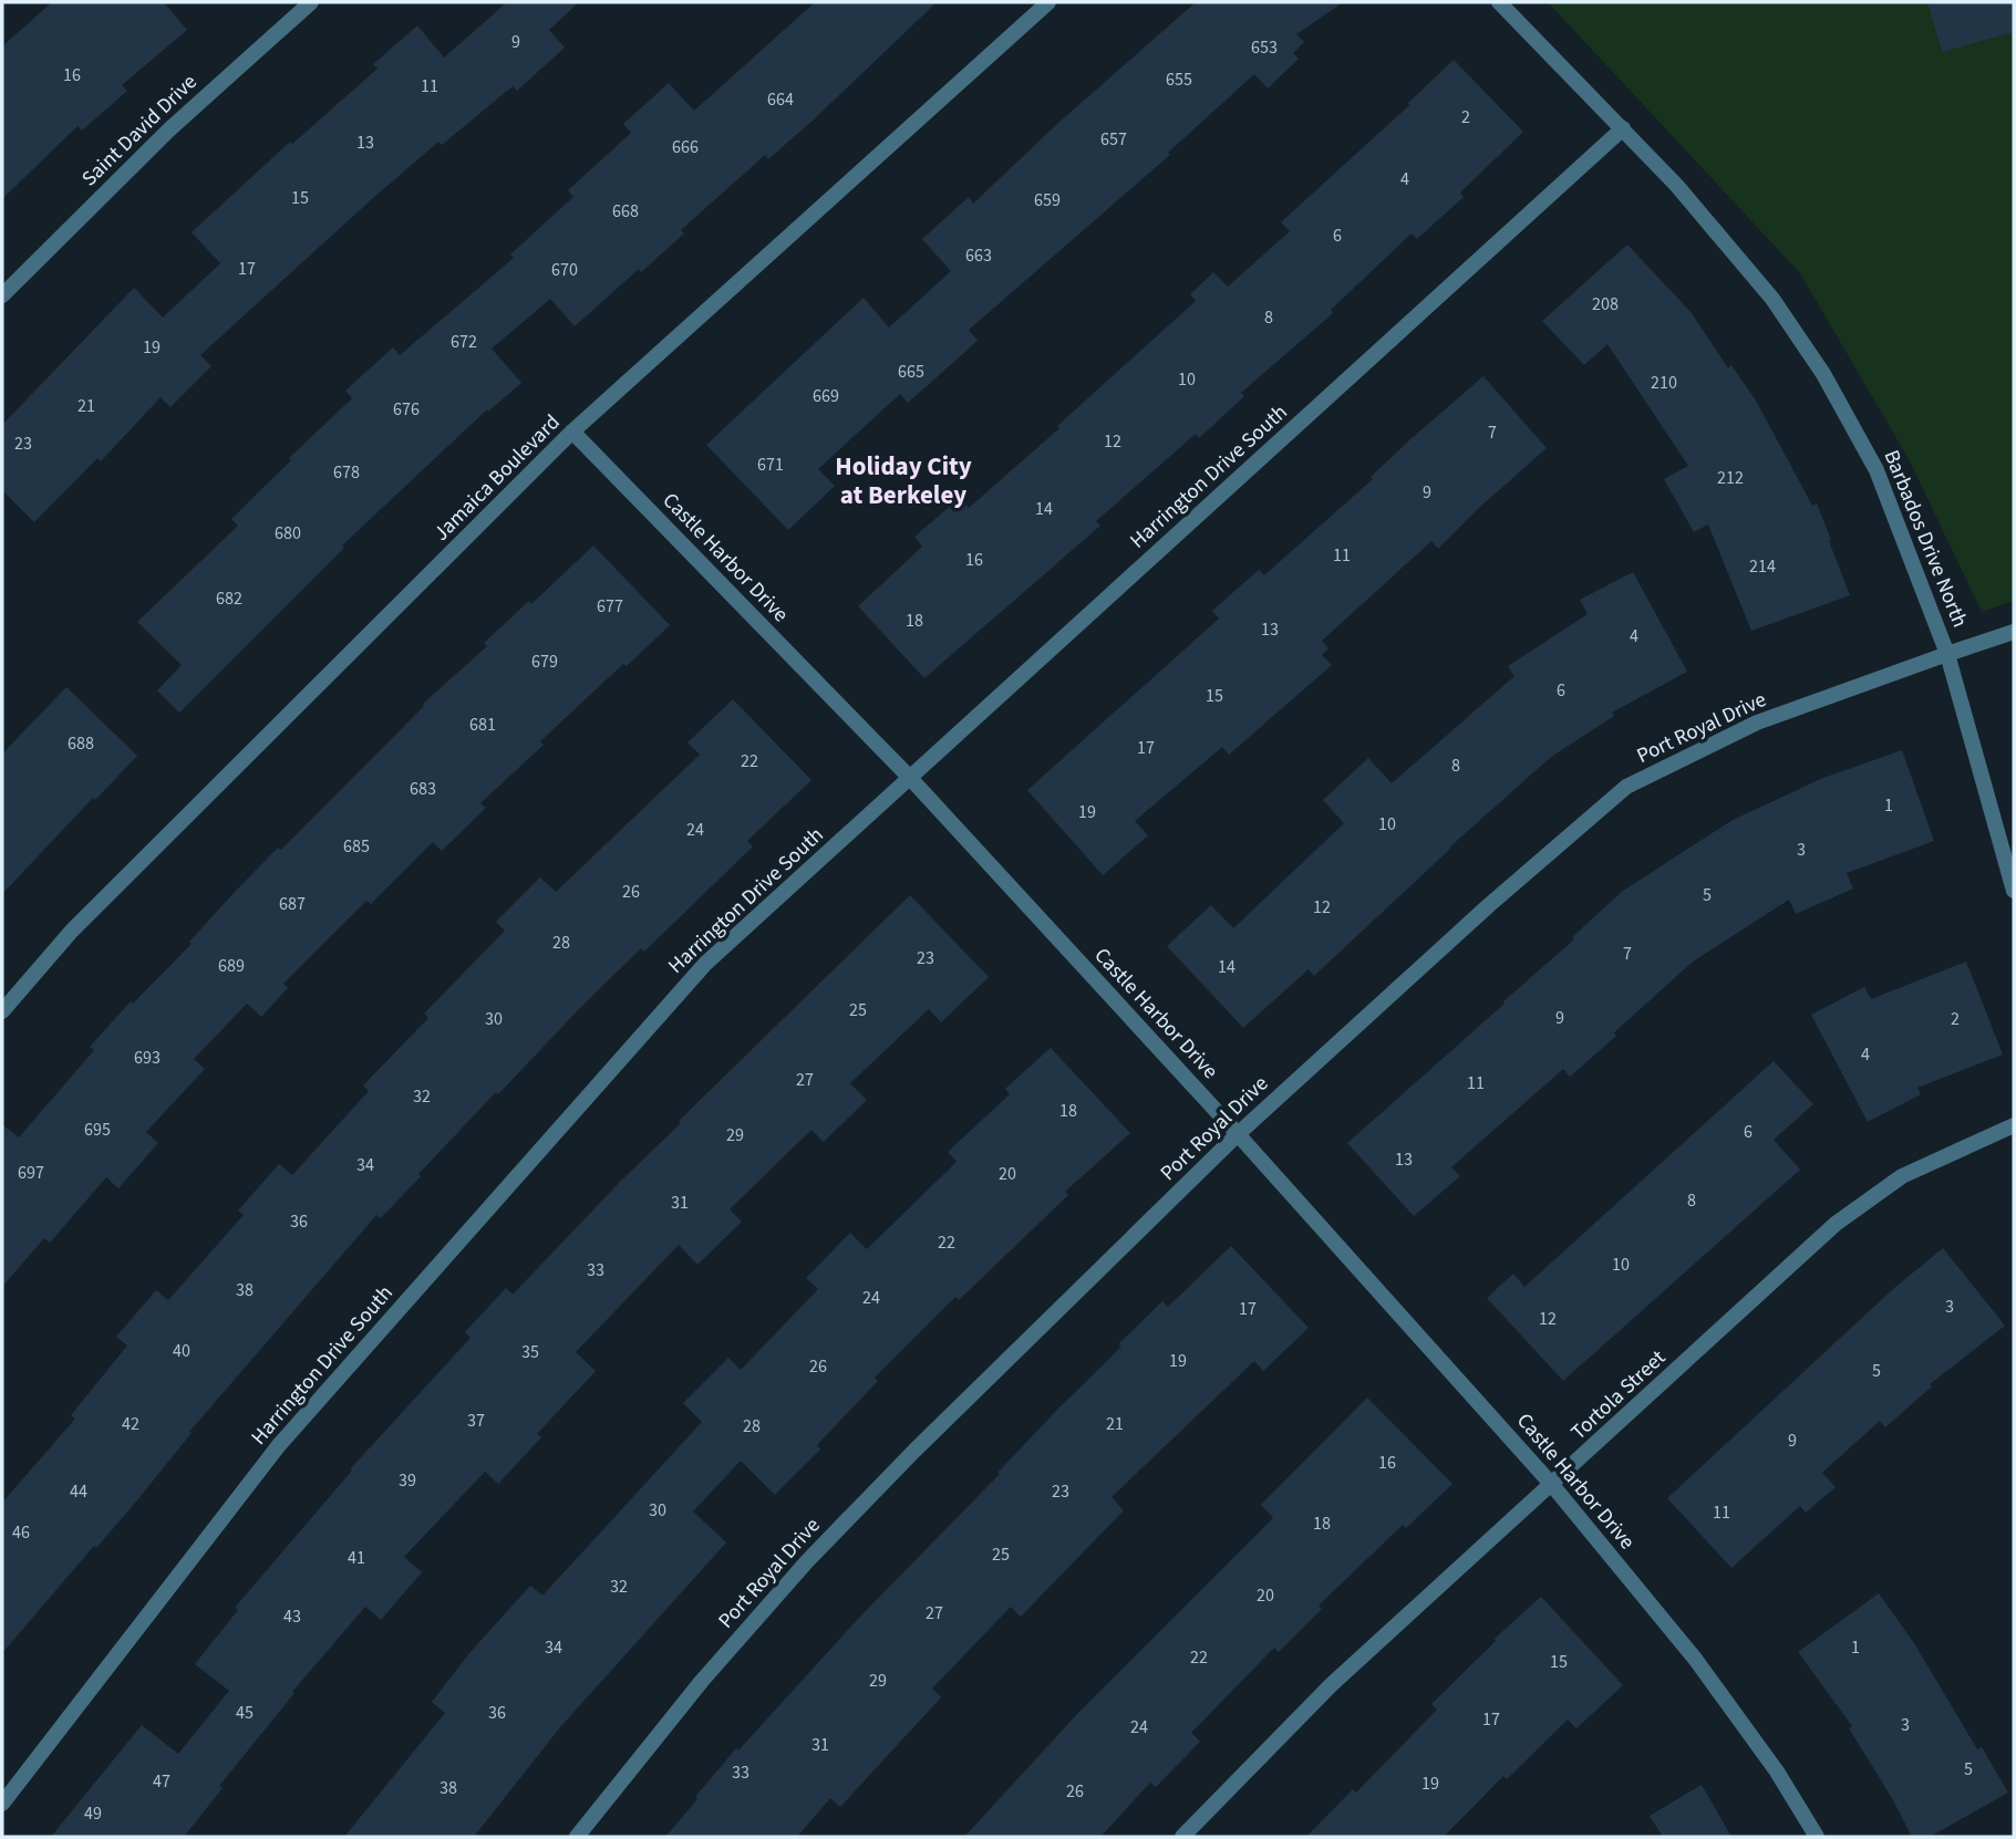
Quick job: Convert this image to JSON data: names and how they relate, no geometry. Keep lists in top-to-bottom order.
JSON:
{
  "streets": {
    "street": [
      "Saint David Drive",
      "Harrington Drive South",
      "Jamaica Boulevard",
      "Barbados Drive North",
      "Castle Harbor Drive",
      "Port Royal Drive",
      "Tortola Street"
    ]
  },
  "crossings": [
    ["Harrington Drive South", "Barbados Drive North"],
    ["Harrington Drive South", "Castle Harbor Drive"],
    ["Jamaica Boulevard", "Castle Harbor Drive"],
    ["Barbados Drive North", "Port Royal Drive"],
    ["Castle Harbor Drive", "Port Royal Drive"],
    ["Castle Harbor Drive", "Tortola Street"]
  ],
  "districts": ["Holiday City at Berkeley"],
  "house_numbers": [
    "9",
    "653",
    "16",
    "655",
    "11",
    "664",
    "2",
    "657",
    "13",
    "666",
    "4",
    "15",
    "659",
    "668",
    "6",
    "663",
    "17",
    "670",
    "208",
    "8",
    "672",
    "19",
    "665",
    "10",
    "210",
    "669",
    "21",
    "676",
    "7",
    "12",
    "23",
    "671",
    "678",
    "212",
    "9",
    "14",
    "680",
    "11",
    "16",
    "214",
    "682",
    "677",
    "18",
    "13",
    "4",
    "679",
    "6",
    "15",
    "681",
    "688",
    "17",
    "22",
    "8",
    "683",
    "1",
    "19",
    "10",
    "24",
    "685",
    "3",
    "26",
    "5",
    "687",
    "12",
    "28",
    "7",
    "23",
    "689",
    "14",
    "25",
    "9",
    "30",
    "2",
    "4",
    "693",
    "27",
    "11",
    "32",
    "18",
    "695",
    "6",
    "29",
    "13",
    "34",
    "697",
    "20",
    "8",
    "31",
    "36",
    "22",
    "10",
    "33",
    "38",
    "24",
    "3",
    "17",
    "12",
    "40",
    "35",
    "19",
    "26",
    "5",
    "37",
    "42",
    "21",
    "28",
    "9",
    "16",
    "39",
    "44",
    "23",
    "30",
    "11",
    "18",
    "46",
    "25",
    "41",
    "32",
    "20",
    "27",
    "43",
    "34",
    "1",
    "22",
    "15",
    "29",
    "45",
    "36",
    "17",
    "3",
    "24",
    "31",
    "5",
    "33",
    "47",
    "19",
    "38",
    "26",
    "49"
  ]
}
